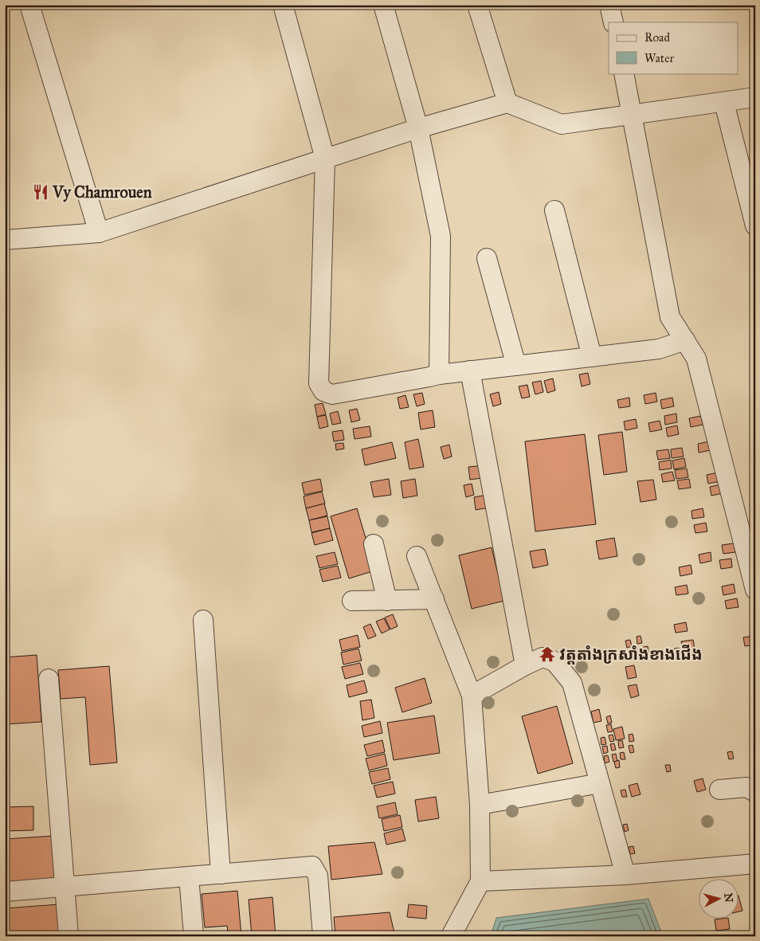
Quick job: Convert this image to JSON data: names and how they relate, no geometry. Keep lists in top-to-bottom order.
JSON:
{
  "places": {
    "restaurant": ["Vy Chamrouen"],
    "temple": ["វត្តតាំងក្រសាំងខាងជើង"]
  },
  "legend": ["Road", "Water"],
  "north": "right"
}
